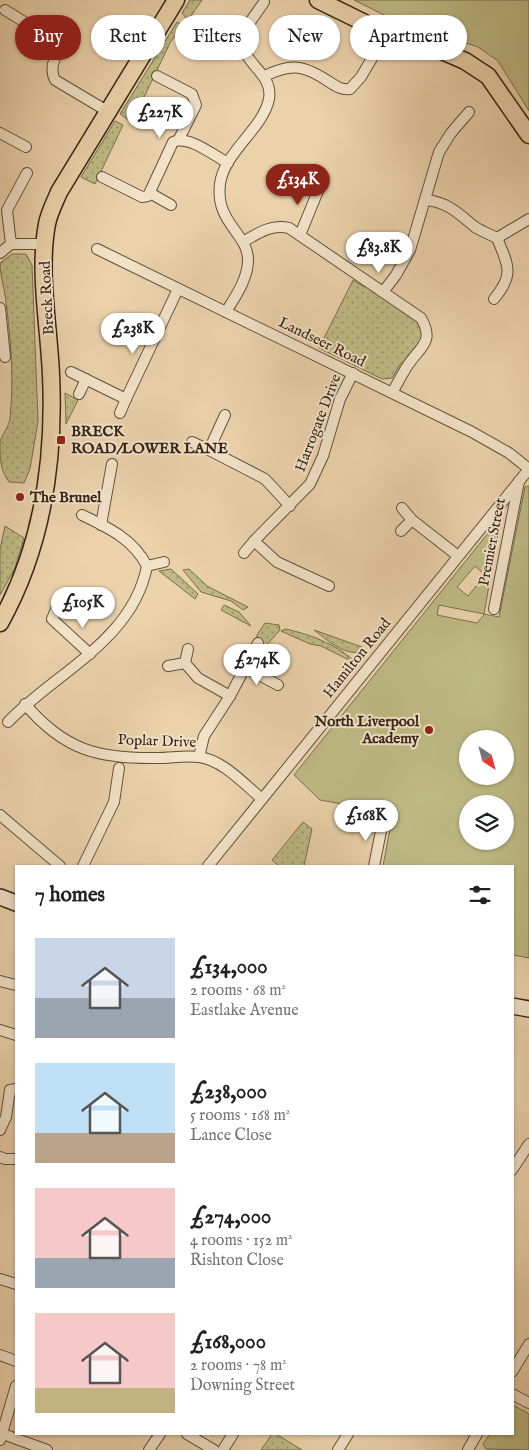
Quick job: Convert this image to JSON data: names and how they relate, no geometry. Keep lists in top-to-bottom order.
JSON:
{
  "streets": {
    "main road": ["Breck Road"],
    "street": [
      "Landseer Road",
      "Harrogate Drive",
      "Premier Street",
      "Hamilton Road",
      "Poplar Drive"
    ]
  },
  "crossings": [
    ["Landseer Road", "Harrogate Drive"],
    ["Landseer Road", "Hamilton Road"],
    ["Premier Street", "Hamilton Road"],
    ["Hamilton Road", "Poplar Drive"]
  ],
  "places": {
    "transit": ["BRECK ROAD/LOWER LANE"],
    "other": ["The Brunel", "North Liverpool Academy"]
  },
  "north": "bottom right",
  "page": {
    "chip": [
      "Buy",
      "Rent",
      "Filters",
      "New",
      "Apartment"
    ],
    "price": [
      "£227K",
      "£134K",
      "£83.8K",
      "£238K",
      "£105K",
      "£274K",
      "£168K"
    ],
    "heading": "7 homes",
    "list": [
      {
        "name": "£134,000",
        "note": "2 rooms · 68 m² · Eastlake Avenue"
      },
      {
        "name": "£238,000",
        "note": "5 rooms · 168 m² · Lance Close"
      },
      {
        "name": "£274,000",
        "note": "4 rooms · 152 m² · Rishton Close"
      },
      {
        "name": "£168,000",
        "note": "2 rooms · 78 m² · Downing Street"
      }
    ]
  }
}
